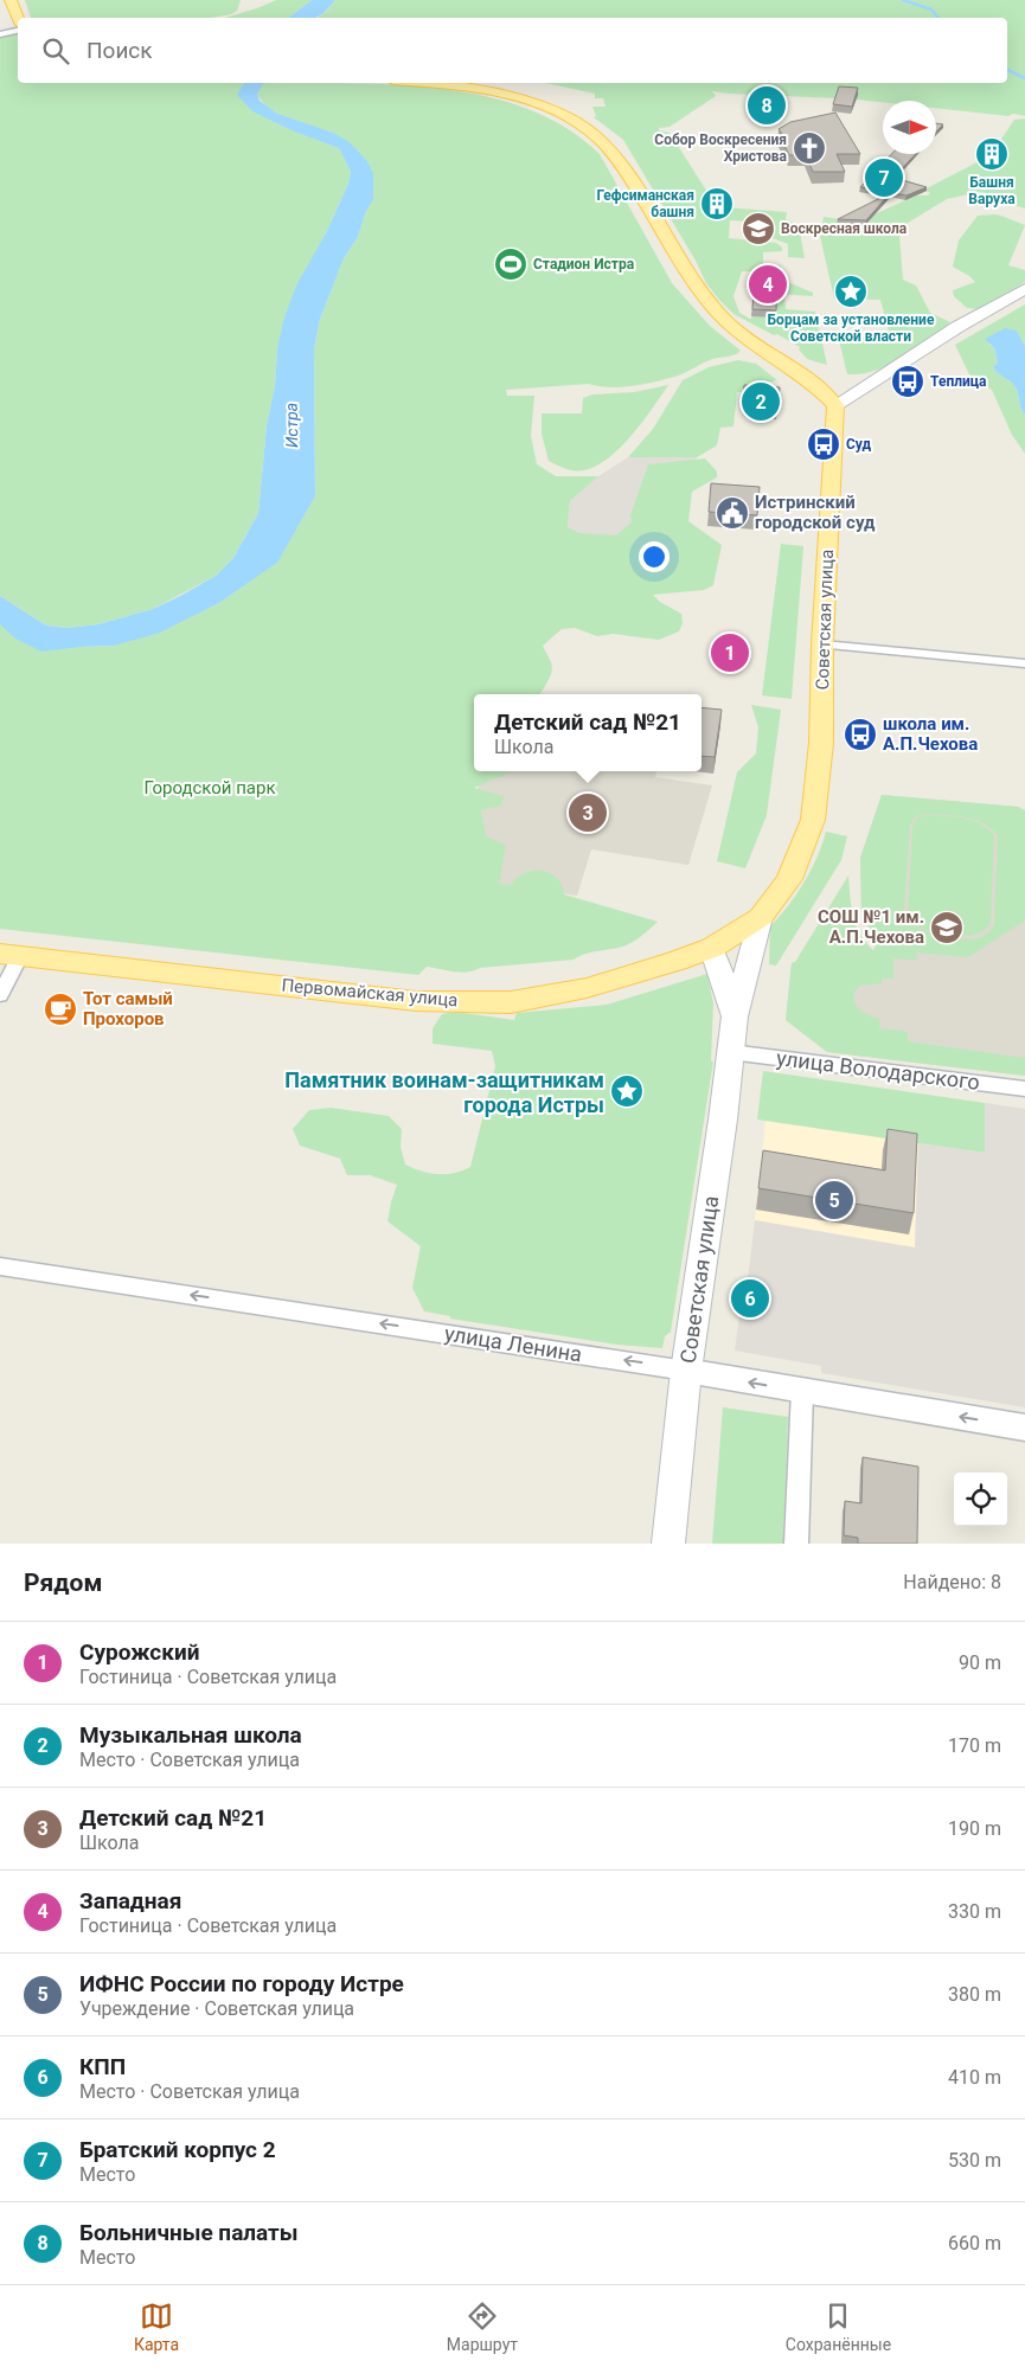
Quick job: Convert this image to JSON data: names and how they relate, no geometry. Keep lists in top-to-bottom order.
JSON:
{
  "streets": {
    "main road": ["Советская улица", "Первомайская улица"],
    "street": ["улица Володарского", "улица Ленина"]
  },
  "crossings": [
    ["Советская улица", "Первомайская улица"],
    ["Советская улица", "улица Володарского"],
    ["Советская улица", "улица Ленина"]
  ],
  "one_way": ["улица Ленина"],
  "water": ["Истра"],
  "parks": ["Городской парк"],
  "places": {
    "church": ["Собор Воскресения Христова"],
    "building": ["Башня Варуха", "Гефсиманская башня"],
    "school or university": ["Воскресная школа", "СОШ №1 им. А.П.Чехова"],
    "sports": ["Стадион Истра"],
    "place": ["Борцам за установление Советской власти", "Памятник воинам-защитникам города Истры"],
    "bus stop": ["Теплица", "Суд", "школа им. А.П.Чехова"],
    "public building": ["Истринский городской суд"],
    "cafe": ["Тот самый Прохоров"]
  },
  "north": "right",
  "page": {
    "search": "Поиск",
    "pins": [
      "8",
      "7",
      "4",
      "2",
      "1",
      "3",
      "5",
      "6"
    ],
    "popup": ["Детский сад №21", "Школа"],
    "heading": ["Рядом", "Найдено: 8"],
    "list": [
      {
        "mark": "1",
        "name": "Сурожский",
        "note": "Гостиница · Советская улица",
        "value": "90 m"
      },
      {
        "mark": "2",
        "name": "Музыкальная школа",
        "note": "Место · Советская улица",
        "value": "170 m"
      },
      {
        "mark": "3",
        "name": "Детский сад №21",
        "note": "Школа",
        "value": "190 m"
      },
      {
        "mark": "4",
        "name": "Западная",
        "note": "Гостиница · Советская улица",
        "value": "330 m"
      },
      {
        "mark": "5",
        "name": "ИФНС России по городу Истре",
        "note": "Учреждение · Советская улица",
        "value": "380 m"
      },
      {
        "mark": "6",
        "name": "КПП",
        "note": "Место · Советская улица",
        "value": "410 m"
      },
      {
        "mark": "7",
        "name": "Братский корпус 2",
        "note": "Место",
        "value": "530 m"
      },
      {
        "mark": "8",
        "name": "Больничные палаты",
        "note": "Место",
        "value": "660 m"
      }
    ],
    "nav": ["Карта", "Маршрут", "Сохранённые"]
  }
}
